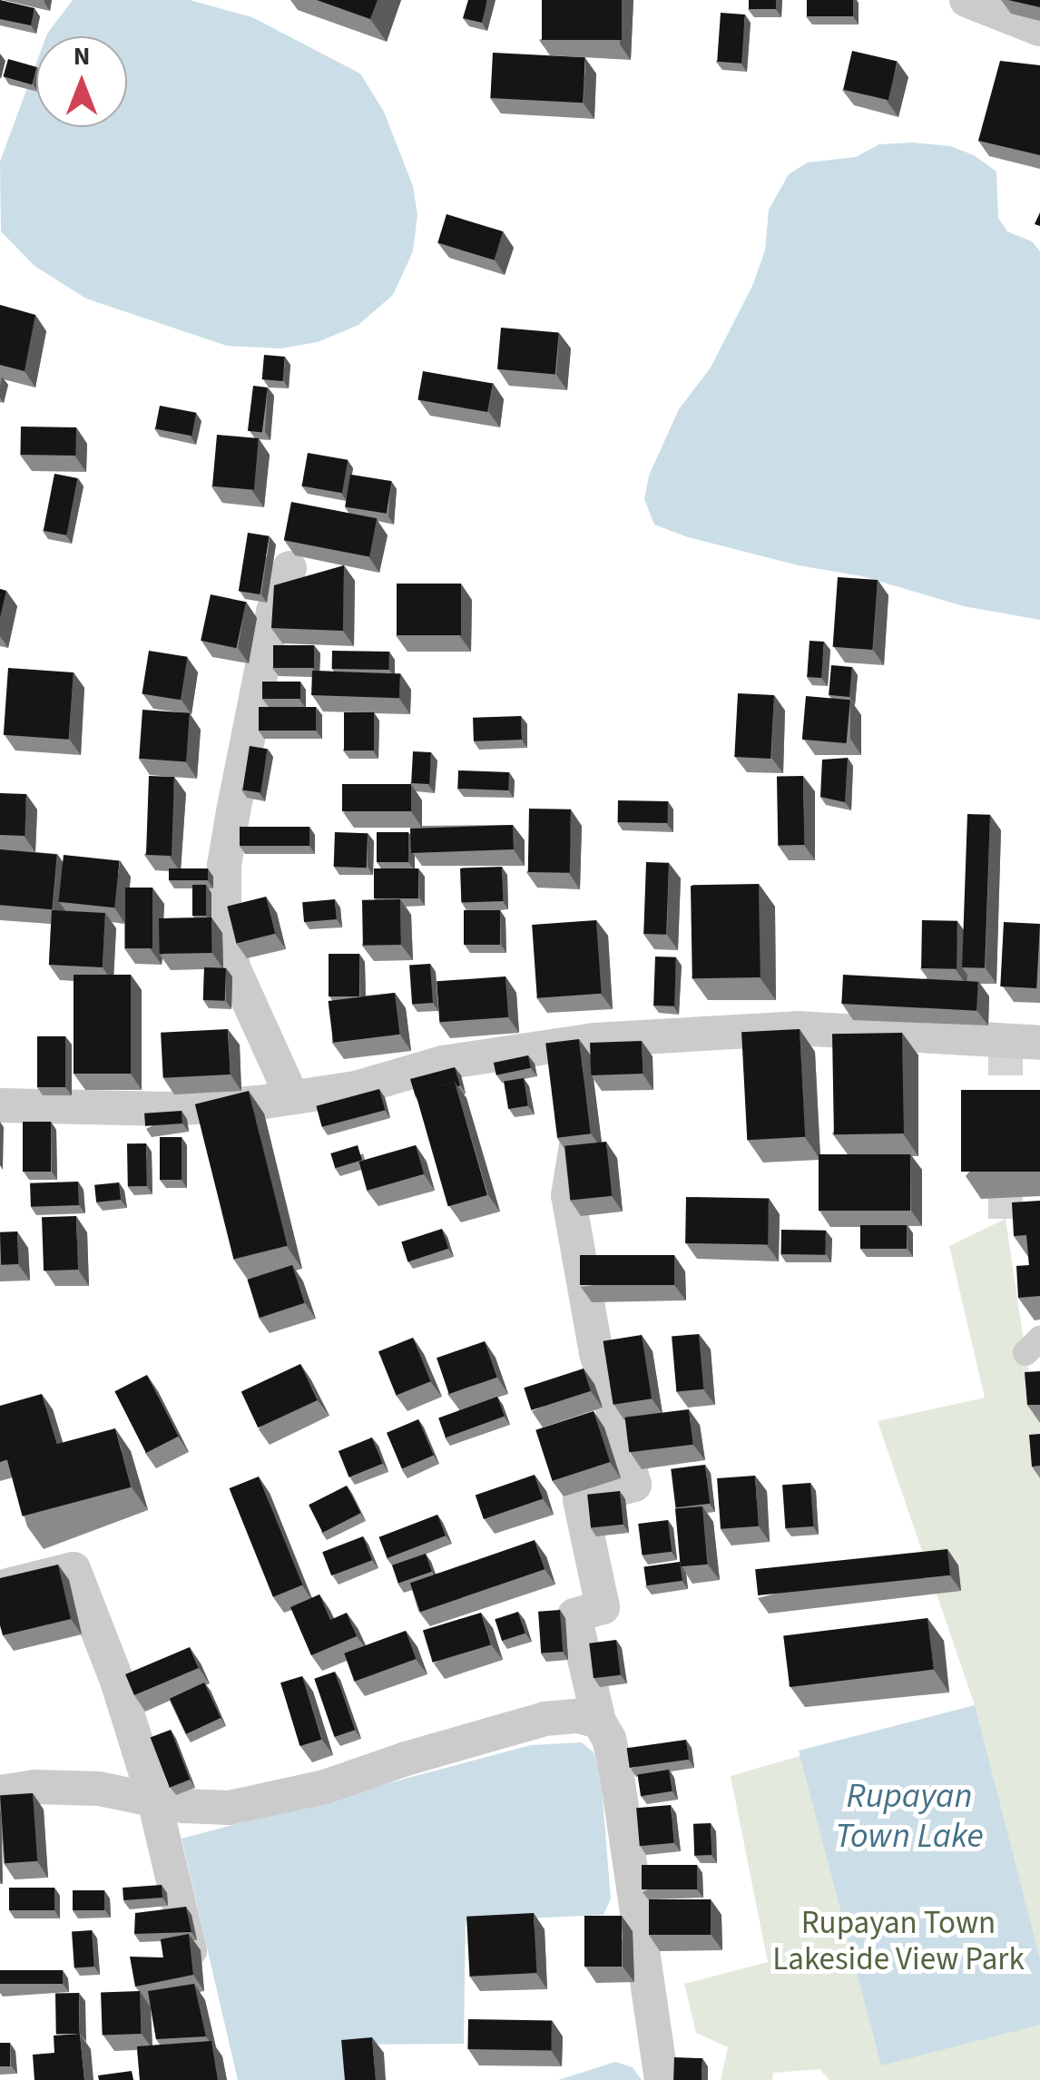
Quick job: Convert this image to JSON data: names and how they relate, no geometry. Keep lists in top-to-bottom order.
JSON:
{
  "water": ["Rupayan Town Lake"],
  "parks": ["Rupayan Town Lakeside View Park"],
  "north": "top"
}
